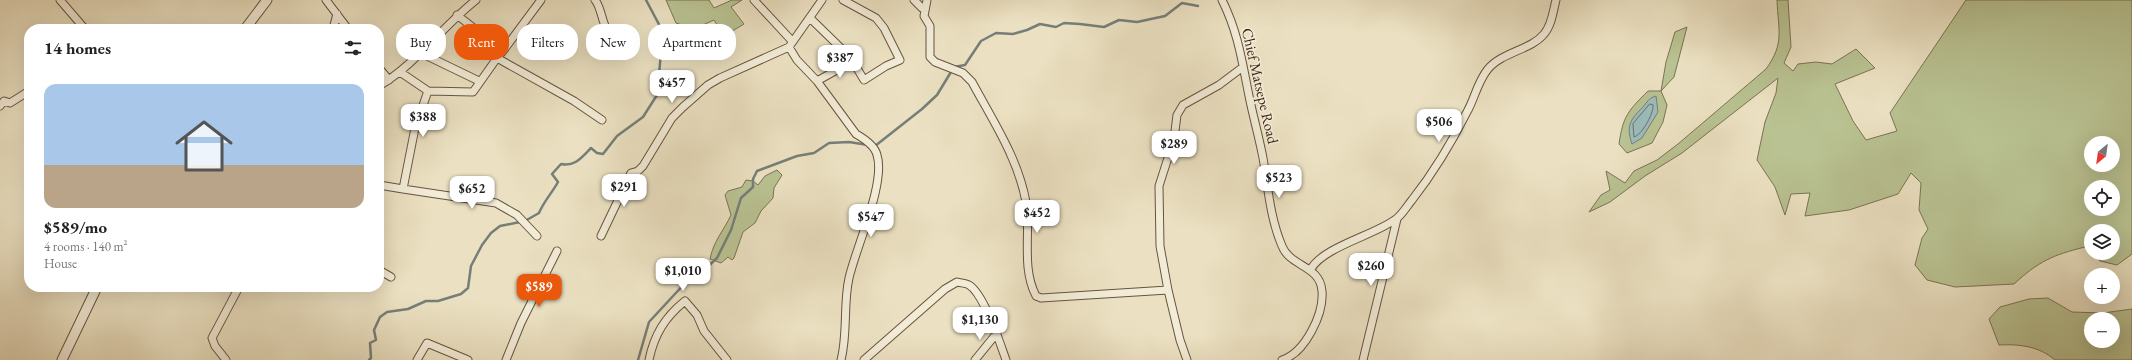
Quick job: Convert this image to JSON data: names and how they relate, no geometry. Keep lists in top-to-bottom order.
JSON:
{
  "streets": {
    "street": ["Chief Matsepe Road"]
  },
  "north": "bottom left",
  "page": {
    "chip": [
      "Buy",
      "Rent",
      "Filters",
      "New",
      "Apartment"
    ],
    "heading": "14 homes",
    "price": [
      "$387",
      "$457",
      "$388",
      "$506",
      "$289",
      "$523",
      "$291",
      "$652",
      "$452",
      "$547",
      "$260",
      "$1,010",
      "$589",
      "$1,130"
    ],
    "list": [
      {
        "name": "$589/mo",
        "note": "4 rooms · 140 m² · House"
      }
    ],
    "map_buttons": ["+", "−"]
  }
}
